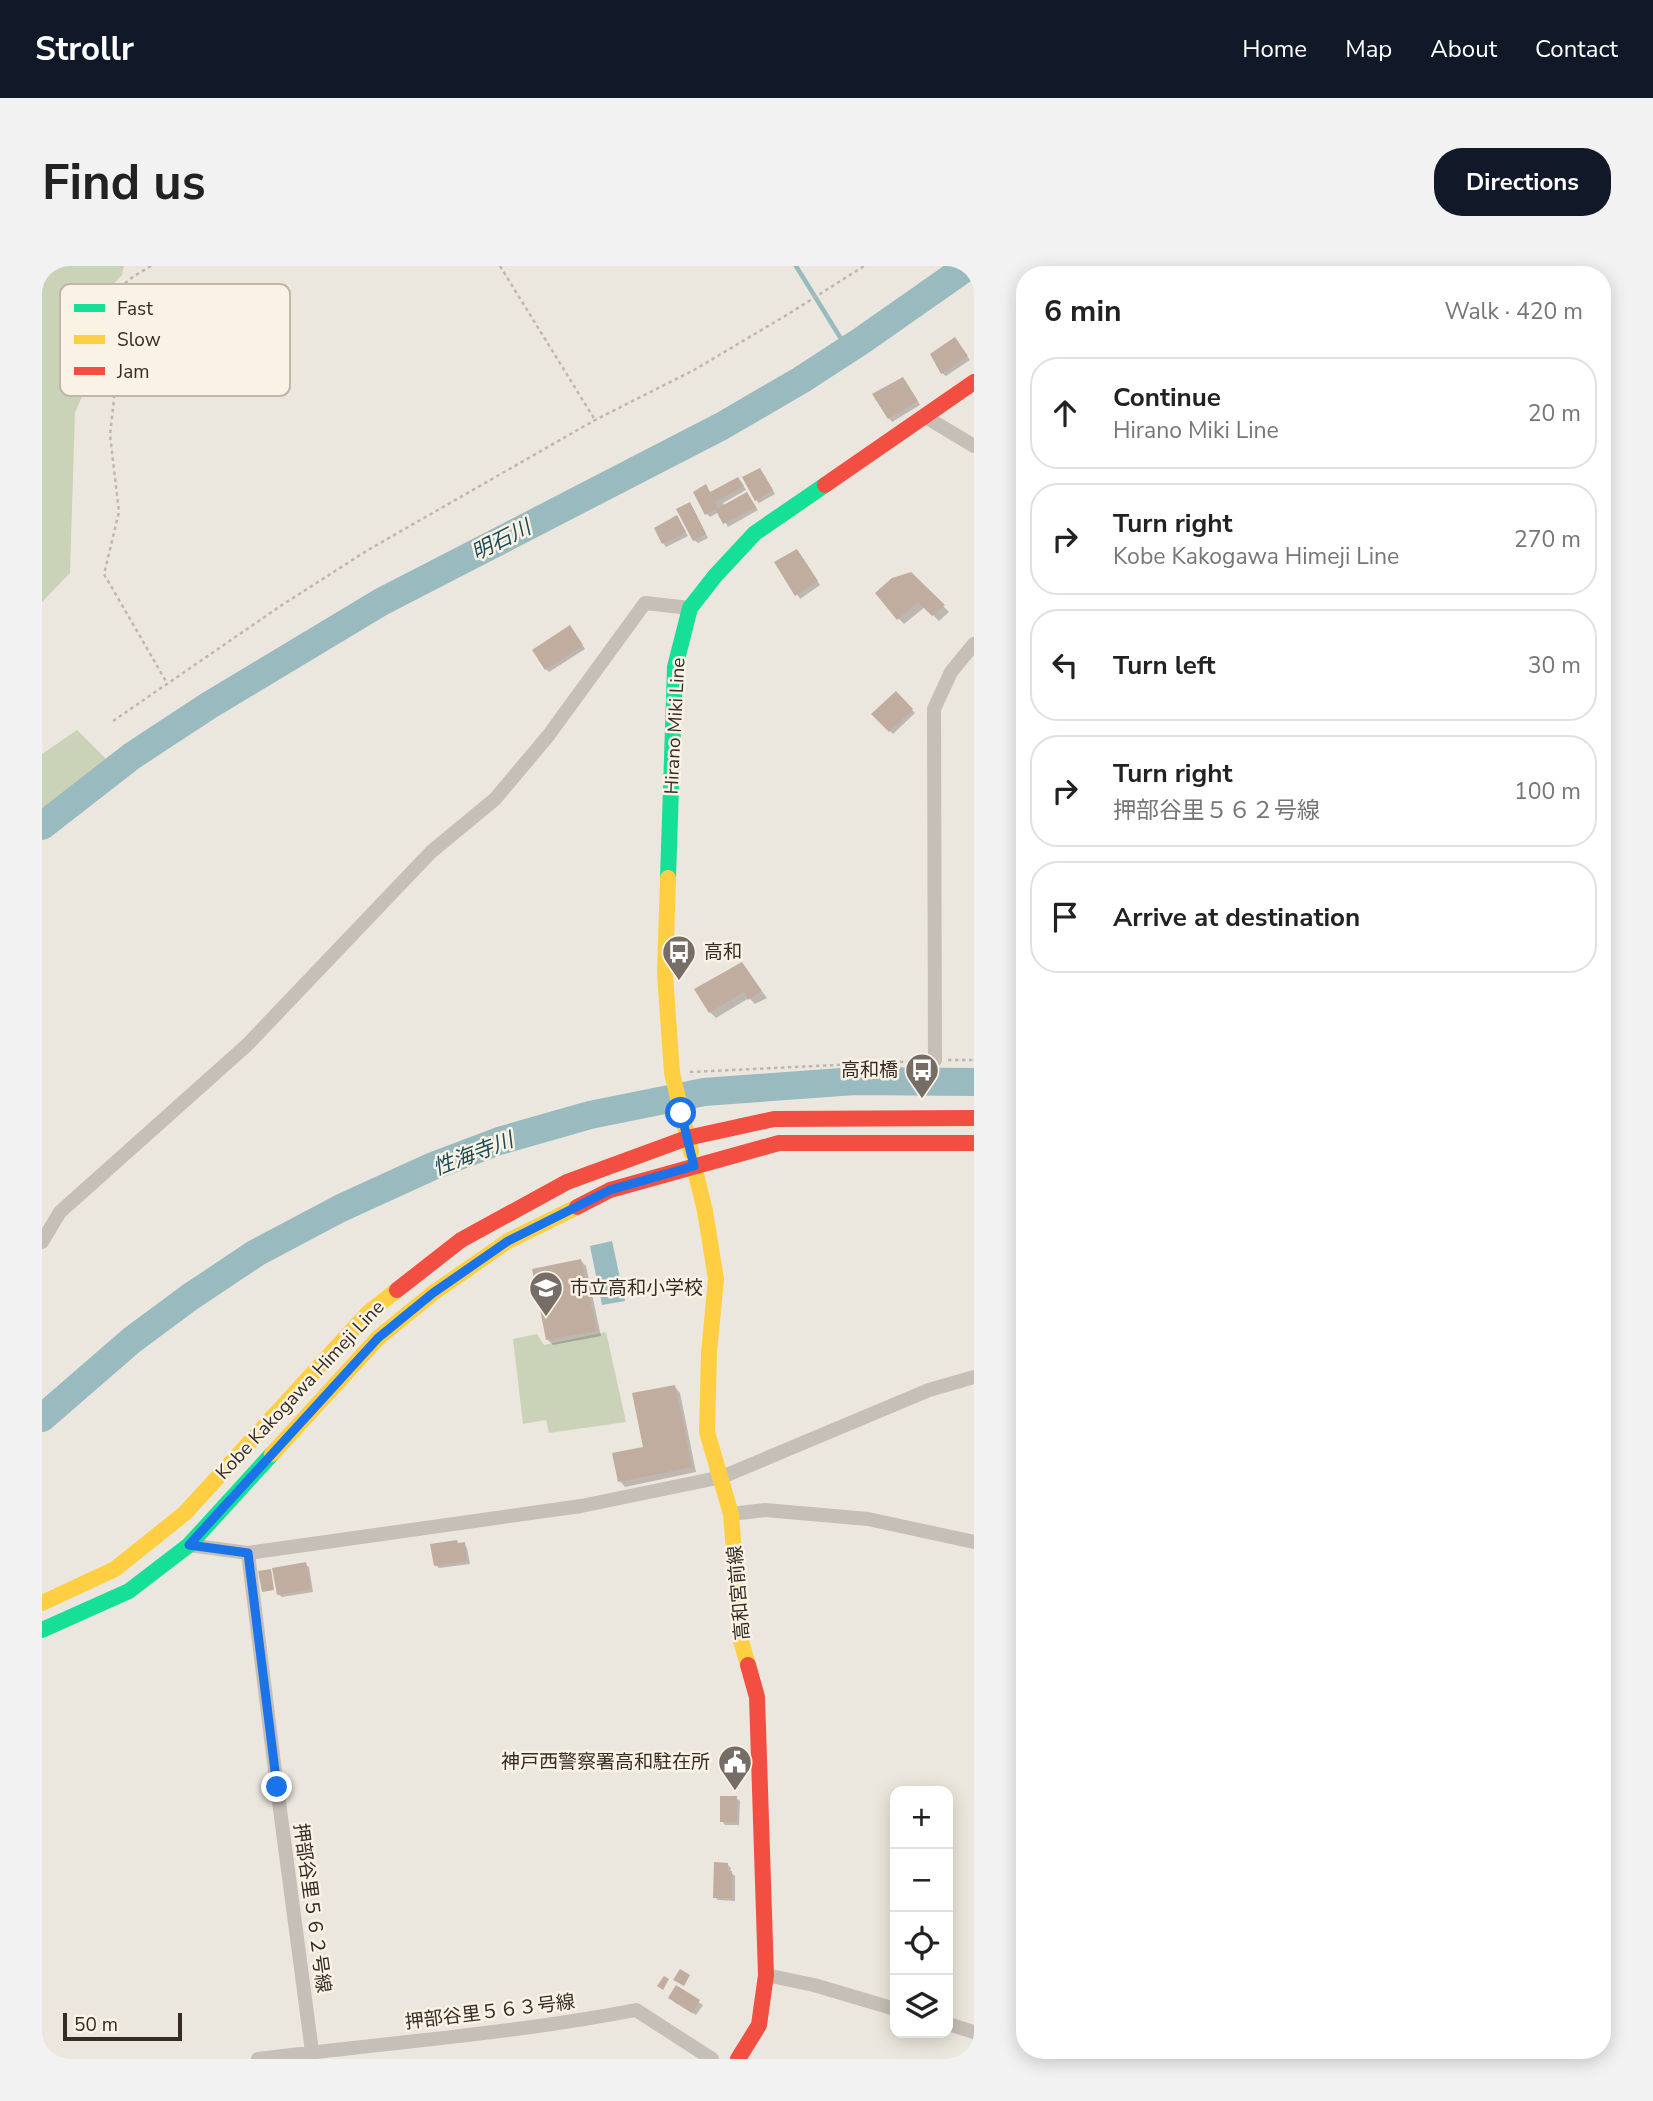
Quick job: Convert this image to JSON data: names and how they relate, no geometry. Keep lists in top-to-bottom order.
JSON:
{
  "streets": {
    "main road": ["Hirano Miki Line", "Kobe Kakogawa Himeji Line", "高和宮前線"],
    "street": ["押部谷里５６２号線", "押部谷里５６３号線"]
  },
  "crossings": [
    ["Hirano Miki Line", "Kobe Kakogawa Himeji Line"],
    ["Hirano Miki Line", "高和宮前線"],
    ["Kobe Kakogawa Himeji Line", "高和宮前線"],
    ["押部谷里５６２号線", "押部谷里５６３号線"]
  ],
  "water": ["明石川", "性海寺川"],
  "places": {
    "bus stop": ["高和", "高和橋"],
    "school or university": ["市立高和小学校"],
    "public building": ["神戸西警察署高和駐在所"]
  },
  "legend": ["Fast", "Slow", "Jam"],
  "scale_bar": "50 m",
  "page": {
    "header": "Strollr",
    "nav": [
      "Home",
      "Map",
      "About",
      "Contact"
    ],
    "buttons": "Directions",
    "title": "Find us",
    "heading": ["6 min", "Walk · 420 m"],
    "list": [
      ["Continue", "Hirano Miki Line", "20 m"],
      ["Turn right", "Kobe Kakogawa Himeji Line", "270 m"],
      ["Turn left", "30 m"],
      ["Turn right", "押部谷里５６２号線", "100 m"],
      "Arrive at destination"
    ],
    "map_buttons": ["+", "−"],
    "scale": "50 m"
  }
}
